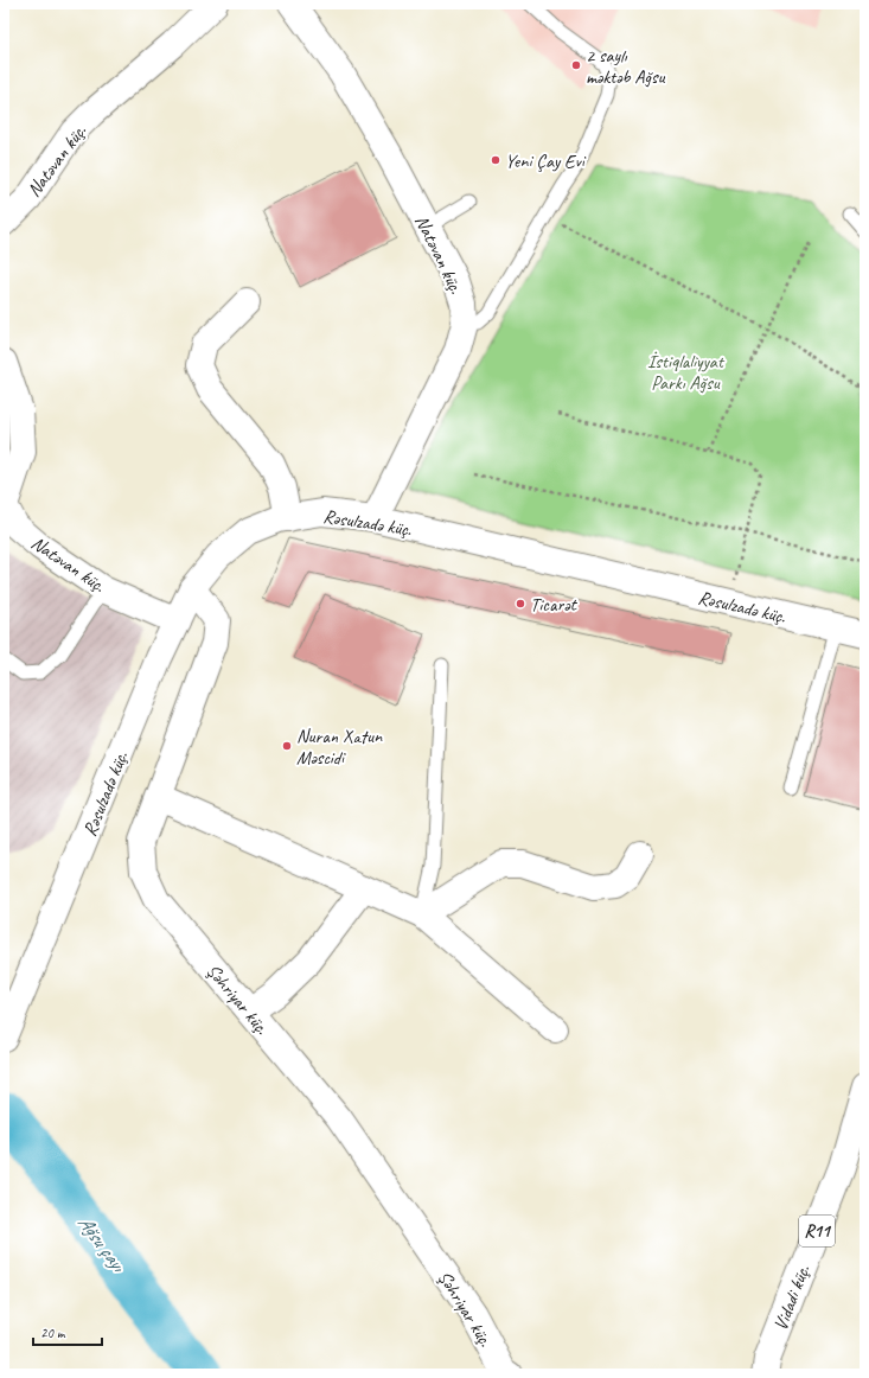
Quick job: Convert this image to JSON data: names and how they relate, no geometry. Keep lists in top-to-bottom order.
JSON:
{
  "streets": {
    "street": [
      "Natəvan küç.",
      "Rəsulzadə küç.",
      "Şəhriyar küç.",
      "R11",
      "Vidadi küç."
    ]
  },
  "crossings": [
    ["Natəvan küç.", "Rəsulzadə küç."],
    ["Rəsulzadə küç.", "Şəhriyar küç."]
  ],
  "water": ["Ağsu çayı"],
  "parks": ["İstiqlaliyyat Parkı Ağsu"],
  "places": [
    "2 saylı məktəb Ağsu",
    "Yeni Çay Evi",
    "Ticarət",
    "Nuran Xatun Məscidi"
  ],
  "scale_bar": "20 m"
}
